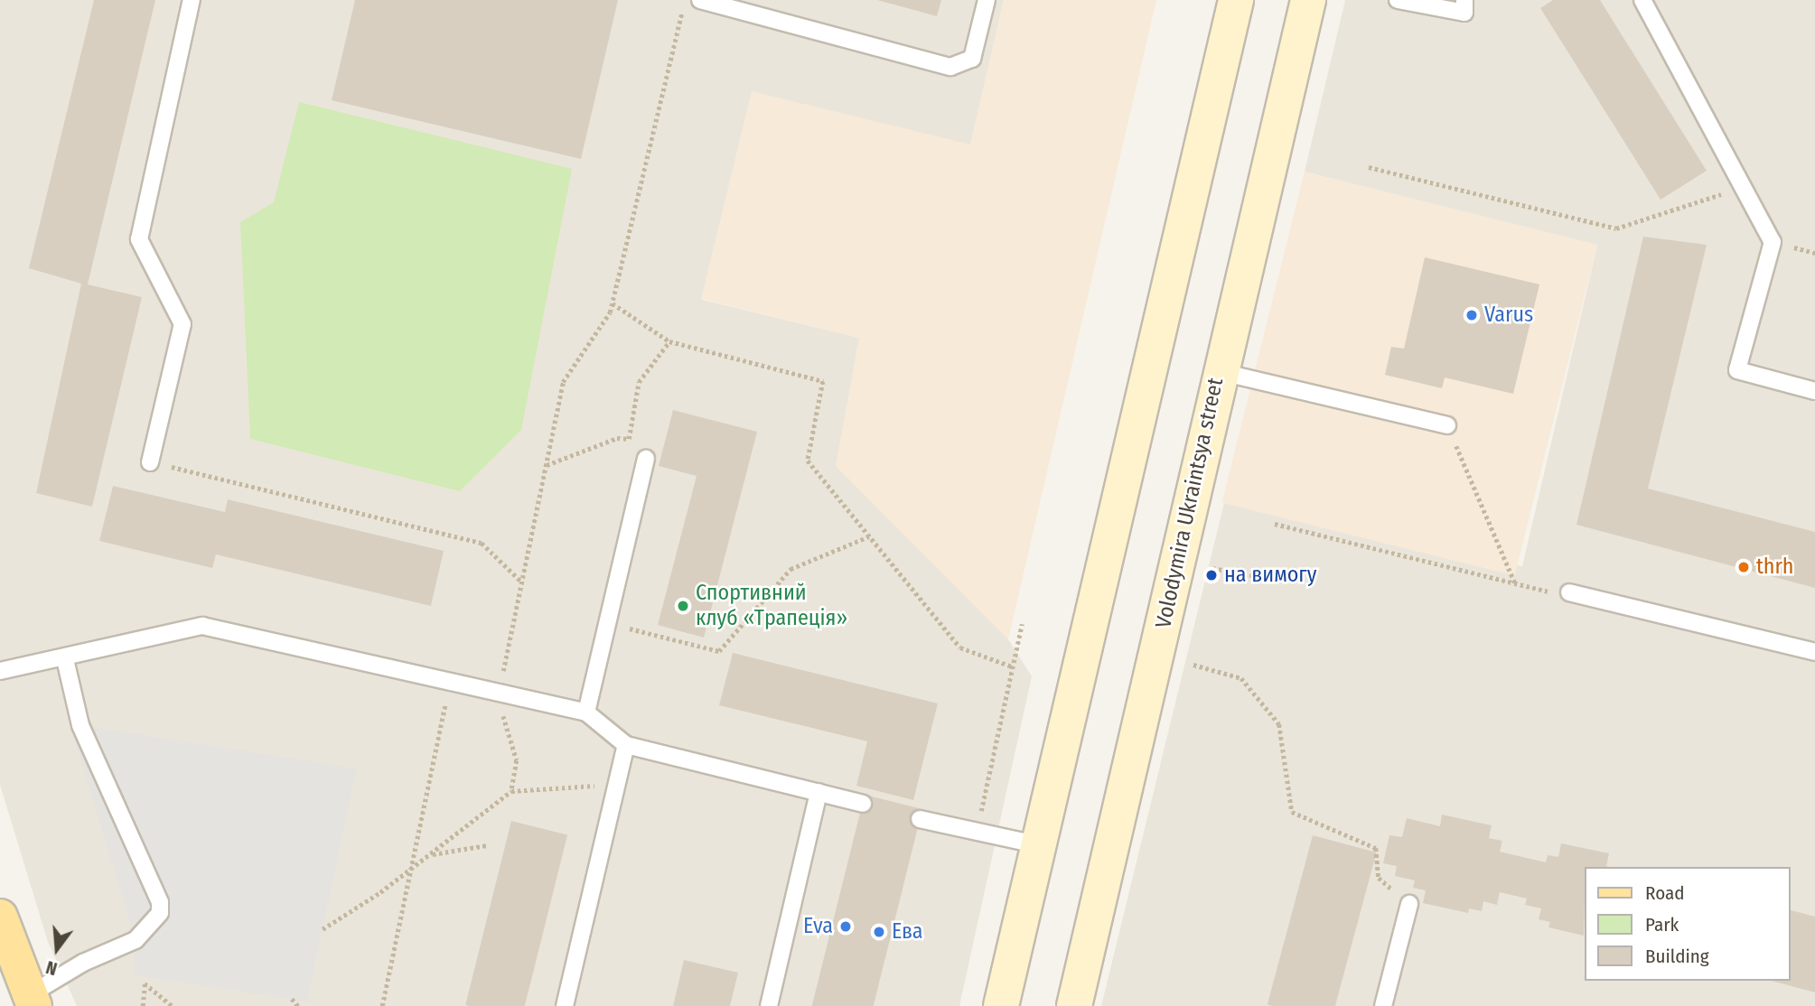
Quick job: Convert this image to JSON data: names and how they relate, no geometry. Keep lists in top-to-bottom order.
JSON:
{
  "streets": {
    "street": ["Volodymira Ukraintsya street"]
  },
  "places": [
    "Varus",
    "thrh",
    "на вимогу",
    "Спортивний клуб «Трапеція»",
    "Eva",
    "Ева"
  ],
  "legend": ["Road", "Park", "Building"],
  "north": "bottom"
}
